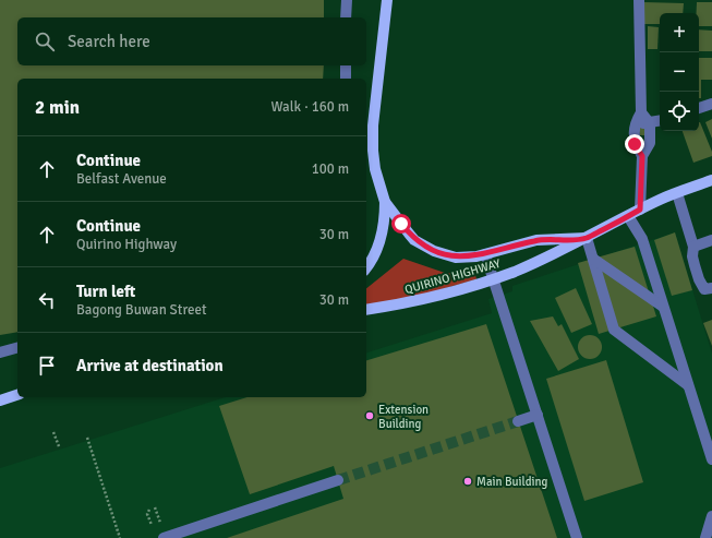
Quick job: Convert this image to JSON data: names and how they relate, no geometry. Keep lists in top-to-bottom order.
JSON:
{
  "streets": {
    "main road": ["QUIRINO HIGHWAY"]
  },
  "places": ["Extension Building", "Main Building"],
  "page": {
    "map_buttons": ["+", "−"],
    "search": "Search here",
    "heading": ["2 min", "Walk · 160 m"],
    "list": [
      ["Continue", "Belfast Avenue", "100 m"],
      ["Continue", "Quirino Highway", "30 m"],
      ["Turn left", "Bagong Buwan Street", "30 m"],
      "Arrive at destination"
    ]
  }
}
